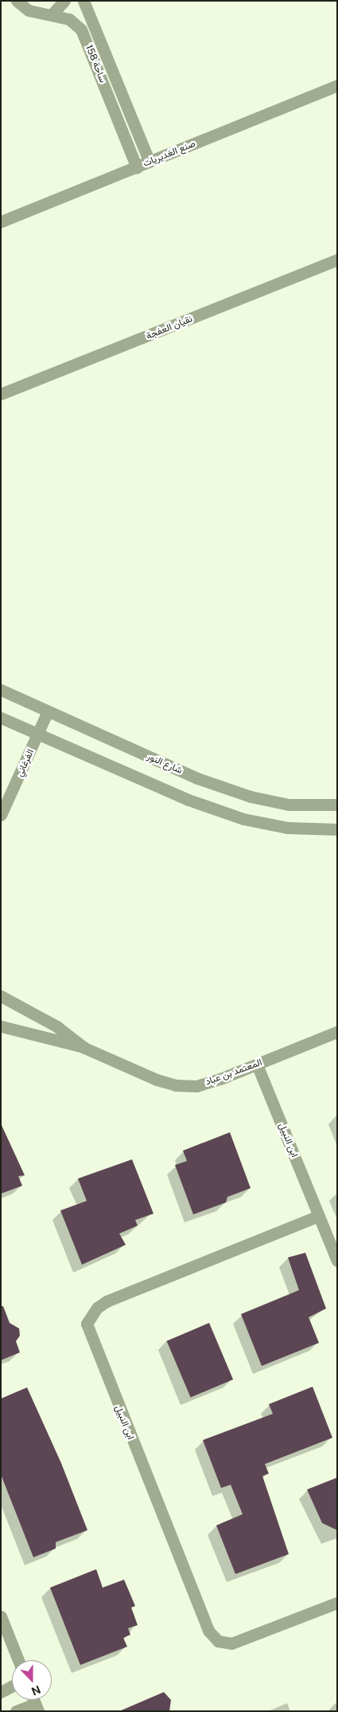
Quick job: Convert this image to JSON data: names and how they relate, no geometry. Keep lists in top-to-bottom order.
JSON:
{
  "streets": {
    "street": [
      "ساحة 158",
      "صنع الغديريات",
      "نقيان العفجة",
      "الفرغاني",
      "شارع النور",
      "المعتمد بن عباد",
      "ابن النبيل"
    ]
  },
  "crossings": [
    ["ساحة 158", "صنع الغديريات"],
    ["الفرغاني", "شارع النور"],
    ["المعتمد بن عباد", "ابن النبيل"]
  ],
  "north": "bottom"
}
